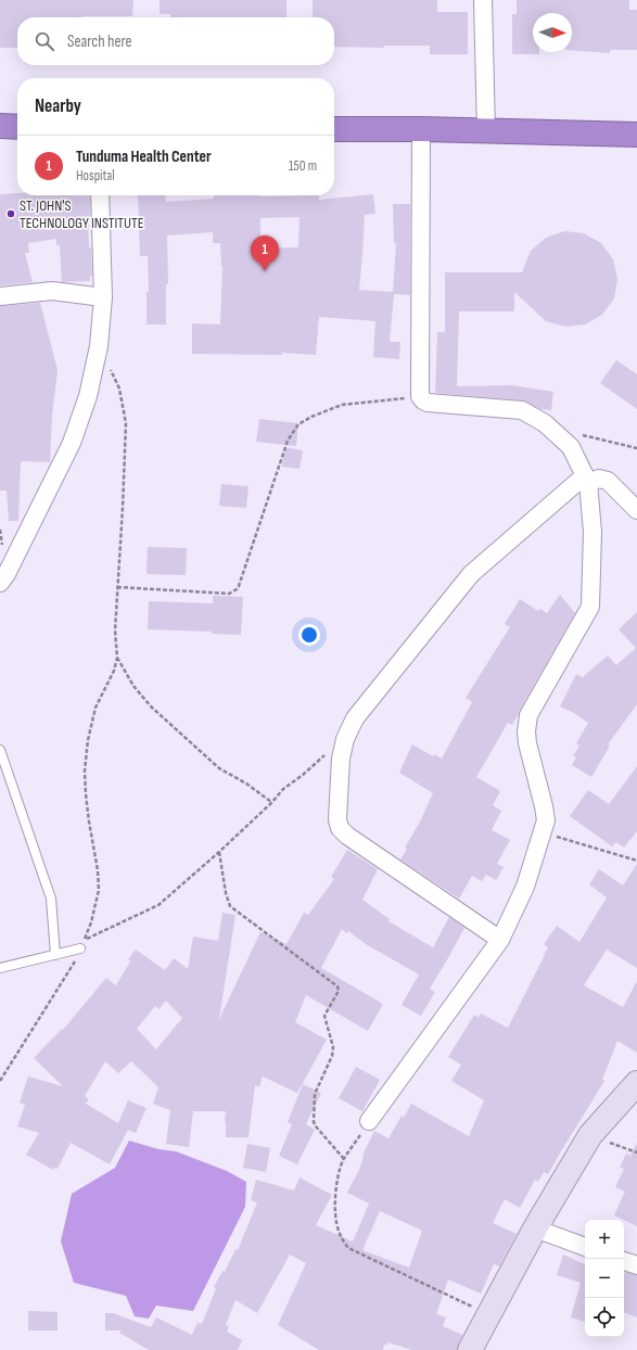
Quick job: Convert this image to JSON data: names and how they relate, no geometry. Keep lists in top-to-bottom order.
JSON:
{
  "places": ["ST. JOHN'S TECHNOLOGY INSTITUTE"],
  "north": "right",
  "page": {
    "search": "Search here",
    "heading": "Nearby",
    "list": [
      {
        "mark": "1",
        "name": "Tunduma Health Center",
        "note": "Hospital",
        "value": "150 m"
      }
    ],
    "pins": "1",
    "map_buttons": ["+", "−"]
  }
}
